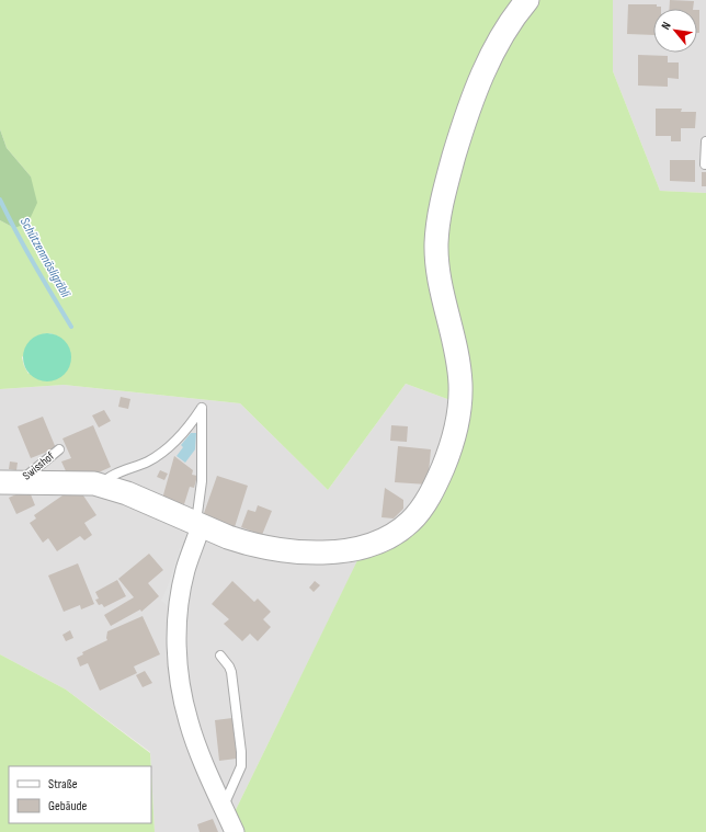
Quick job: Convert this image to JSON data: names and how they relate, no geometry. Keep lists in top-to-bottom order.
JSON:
{
  "streets": {
    "lane": ["Swisshof"]
  },
  "water": ["Schützenmösligräbli"],
  "legend": ["Straße", "Gebäude"],
  "north": "top left"
}
